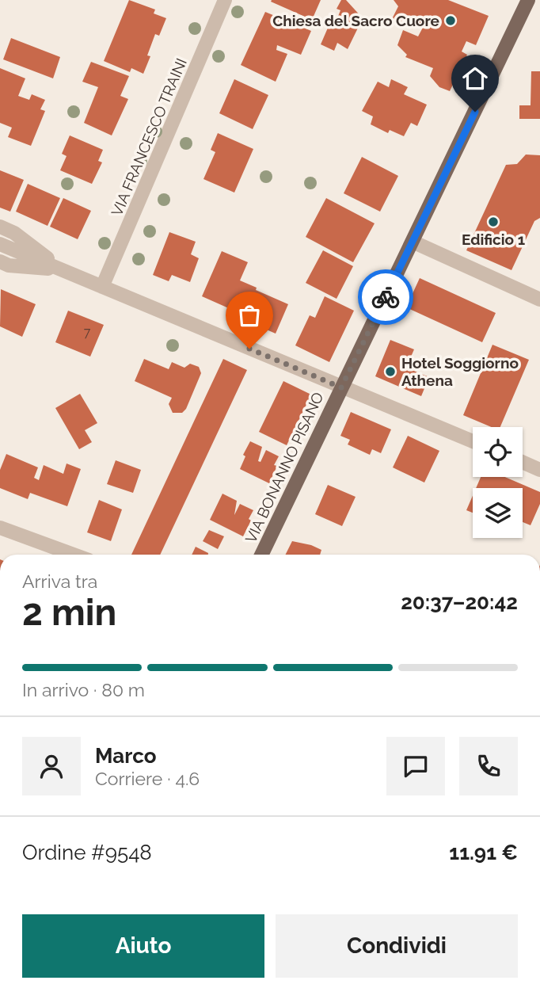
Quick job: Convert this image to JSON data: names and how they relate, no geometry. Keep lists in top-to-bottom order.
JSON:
{
  "streets": {
    "main road": ["VIA BONANNO PISANO"],
    "street": ["VIA FRANCESCO TRAINI"]
  },
  "places": ["Chiesa del Sacro Cuore", "Edificio 1", "Hotel Soggiorno Athena"],
  "house_numbers": ["7"],
  "page": {
    "heading": ["2 min", "Arriva tra", "20:37–20:42"],
    "panel": [
      "Marco",
      "Corriere · 4.6",
      "Ordine #9548",
      "11.91 €"
    ],
    "bar": "In arrivo · 80 m",
    "buttons": ["Aiuto", "Condividi"]
  }
}
